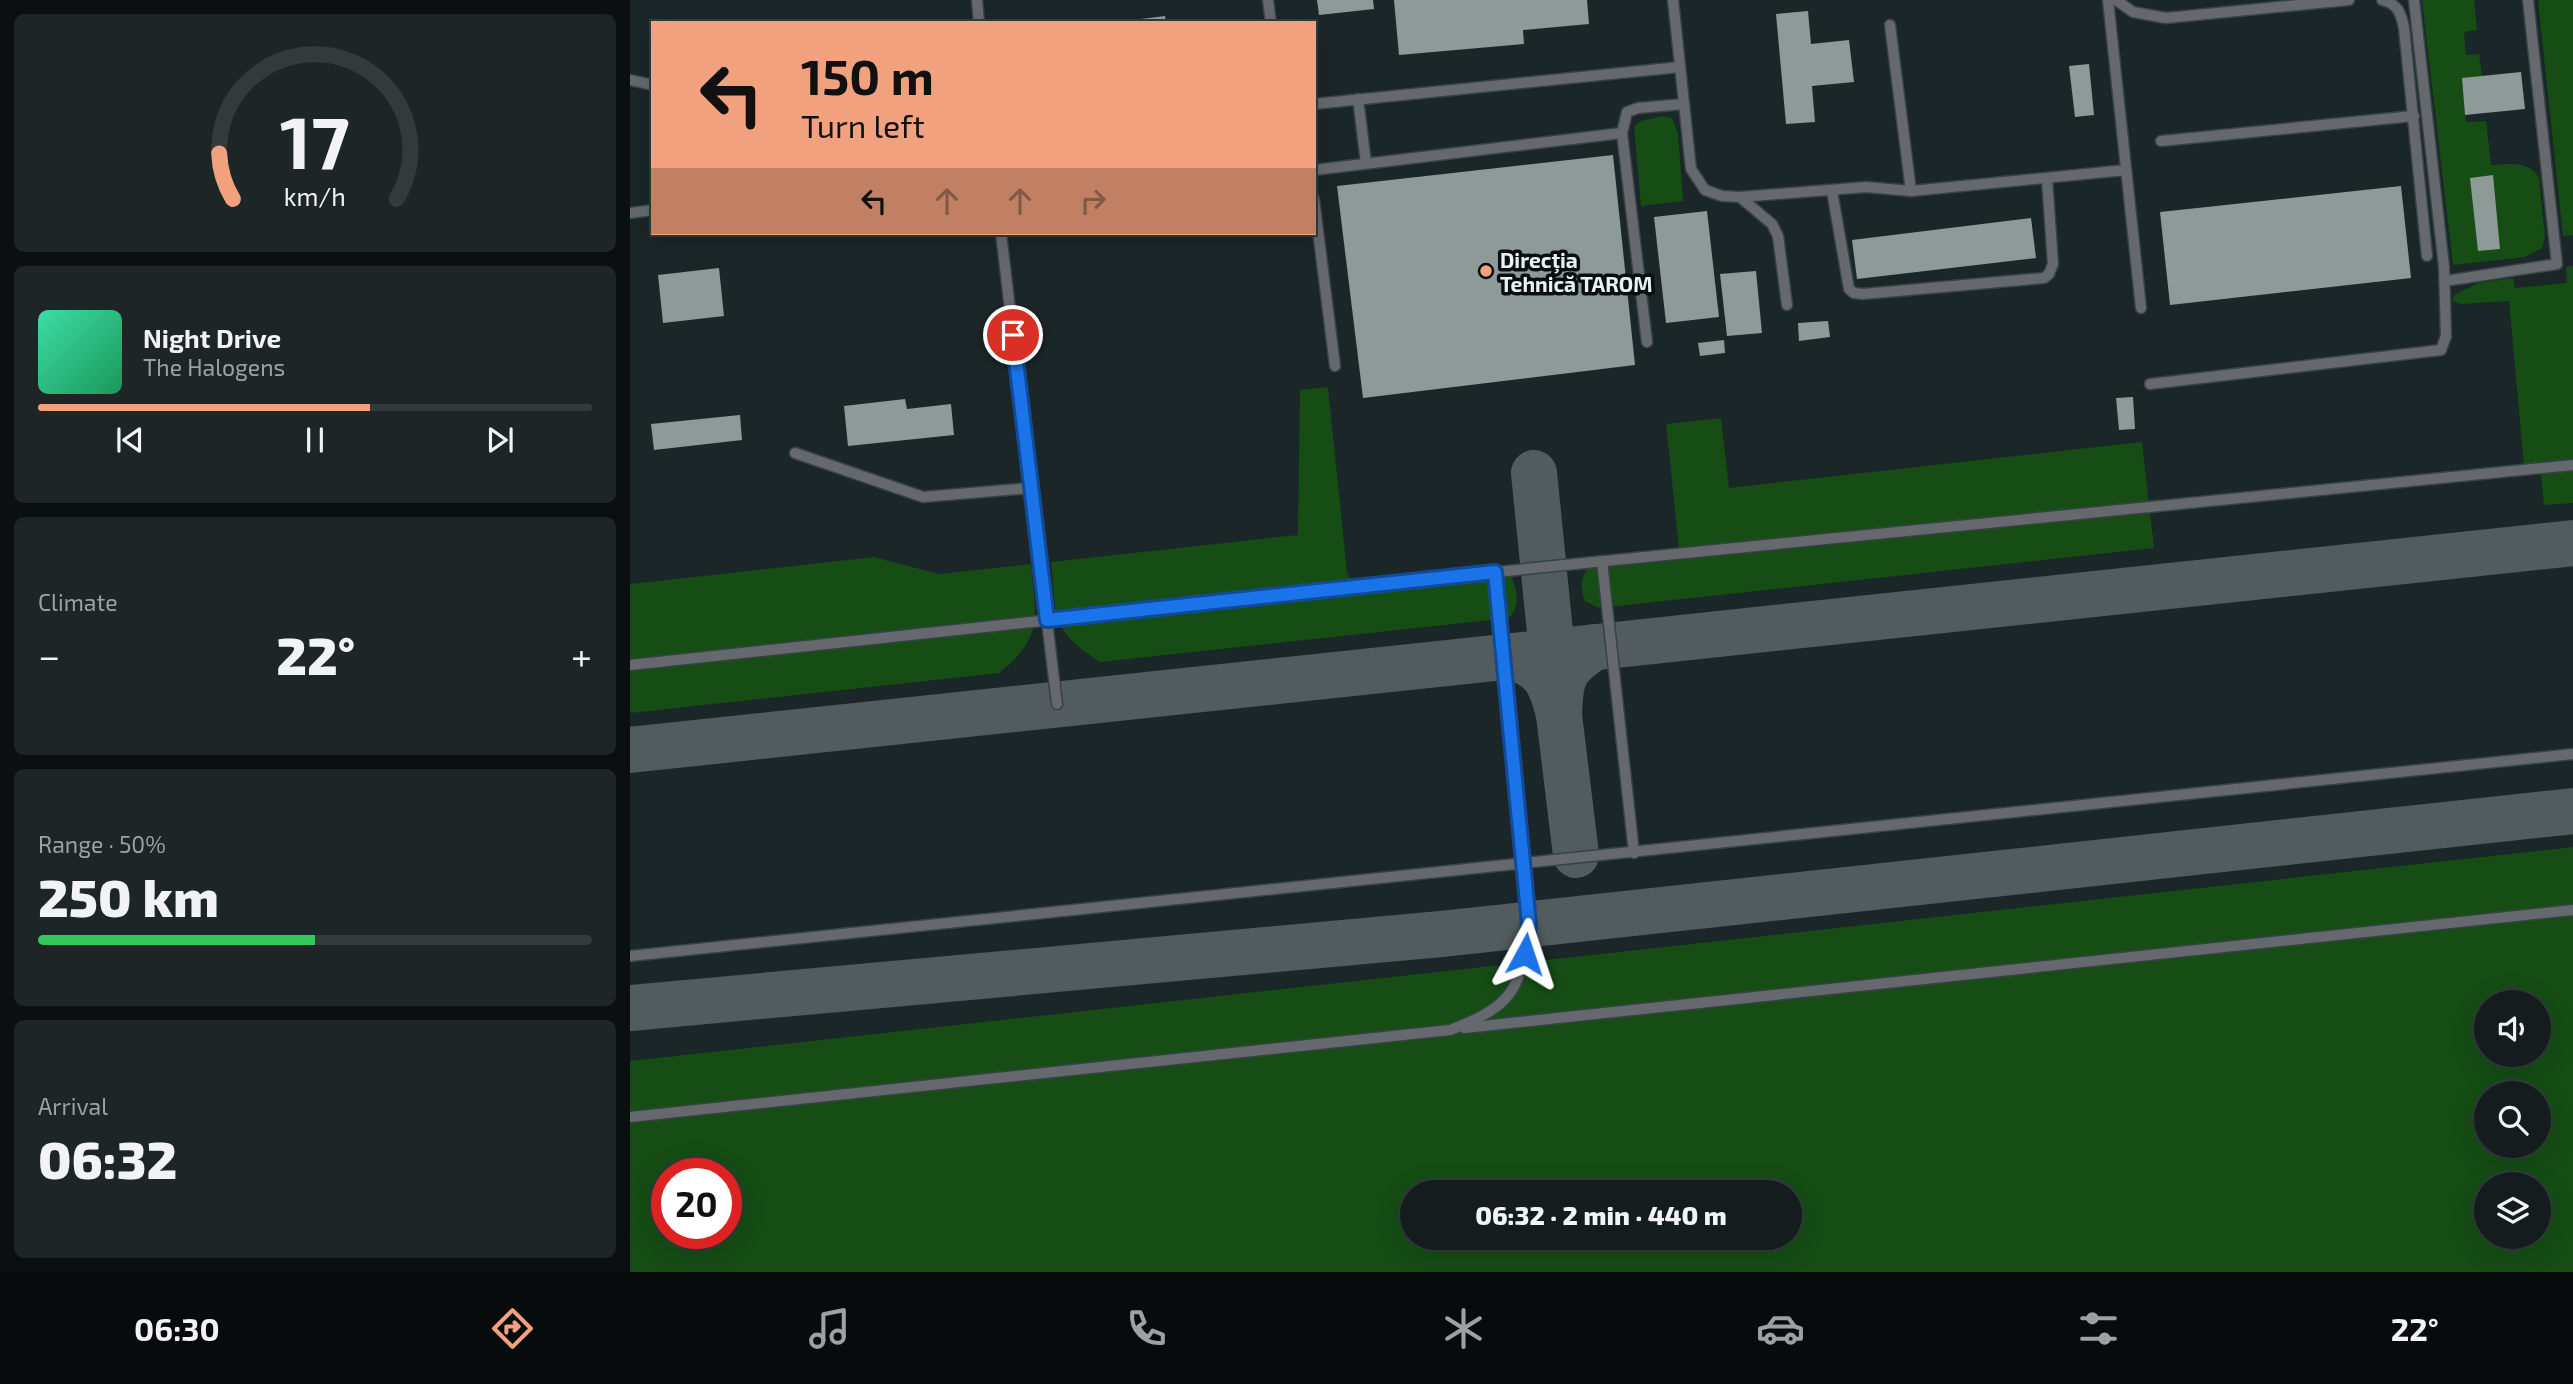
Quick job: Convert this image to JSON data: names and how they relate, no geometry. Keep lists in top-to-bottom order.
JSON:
{
  "places": ["Direcţia Tehnică TAROM"],
  "page": {
    "turn": ["150 m", "Turn left"],
    "song": ["Night Drive", "The Halogens"],
    "tile": [
      "Climate",
      ["Range · 50%", "250 km"],
      ["Arrival", "06:32"]
    ],
    "heat": ["−", "22°", "+"],
    "limit": "20",
    "trip": "06:32 · 2 min · 440 m",
    "tabs": ["06:30", "22°"],
    "gauge": ["17", "km/h"]
  }
}
